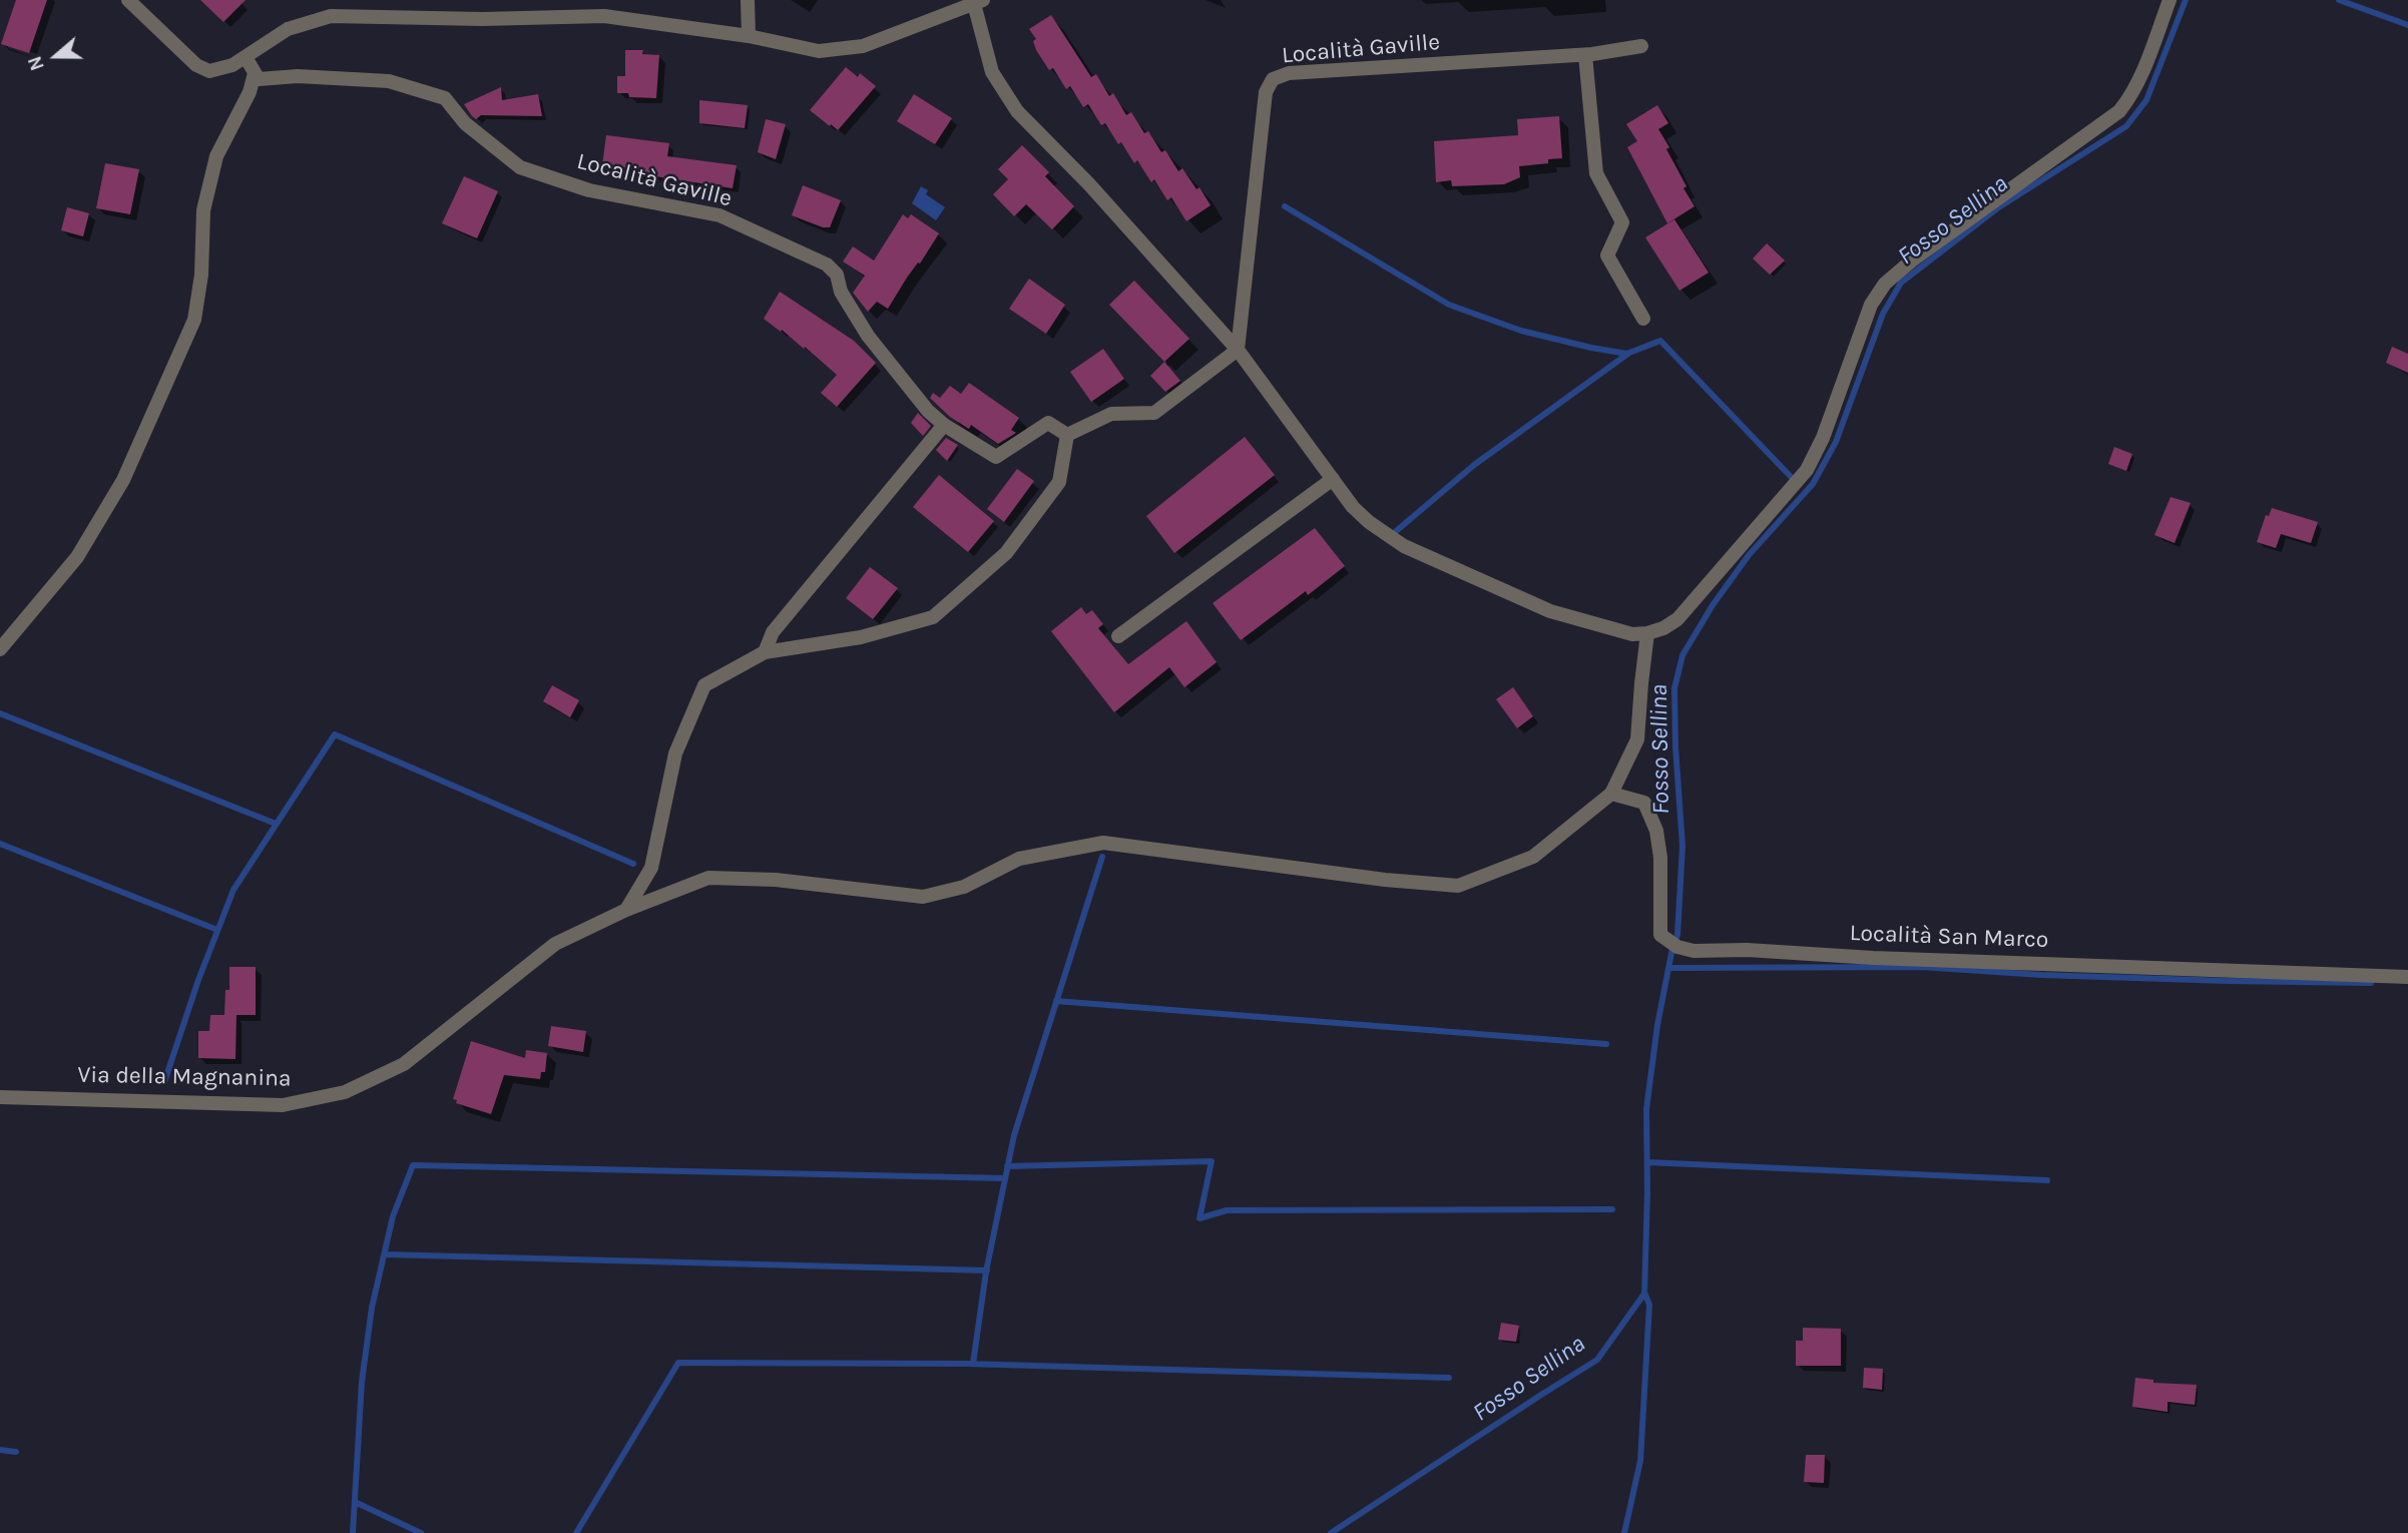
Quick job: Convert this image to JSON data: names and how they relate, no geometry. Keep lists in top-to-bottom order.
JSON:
{
  "streets": {
    "street": ["Località Gaville", "Località San Marco", "Via della Magnanina"]
  },
  "crossings": [
    ["Località San Marco", "Via della Magnanina"]
  ],
  "water": ["Fosso Sellina"],
  "north": "left"
}
